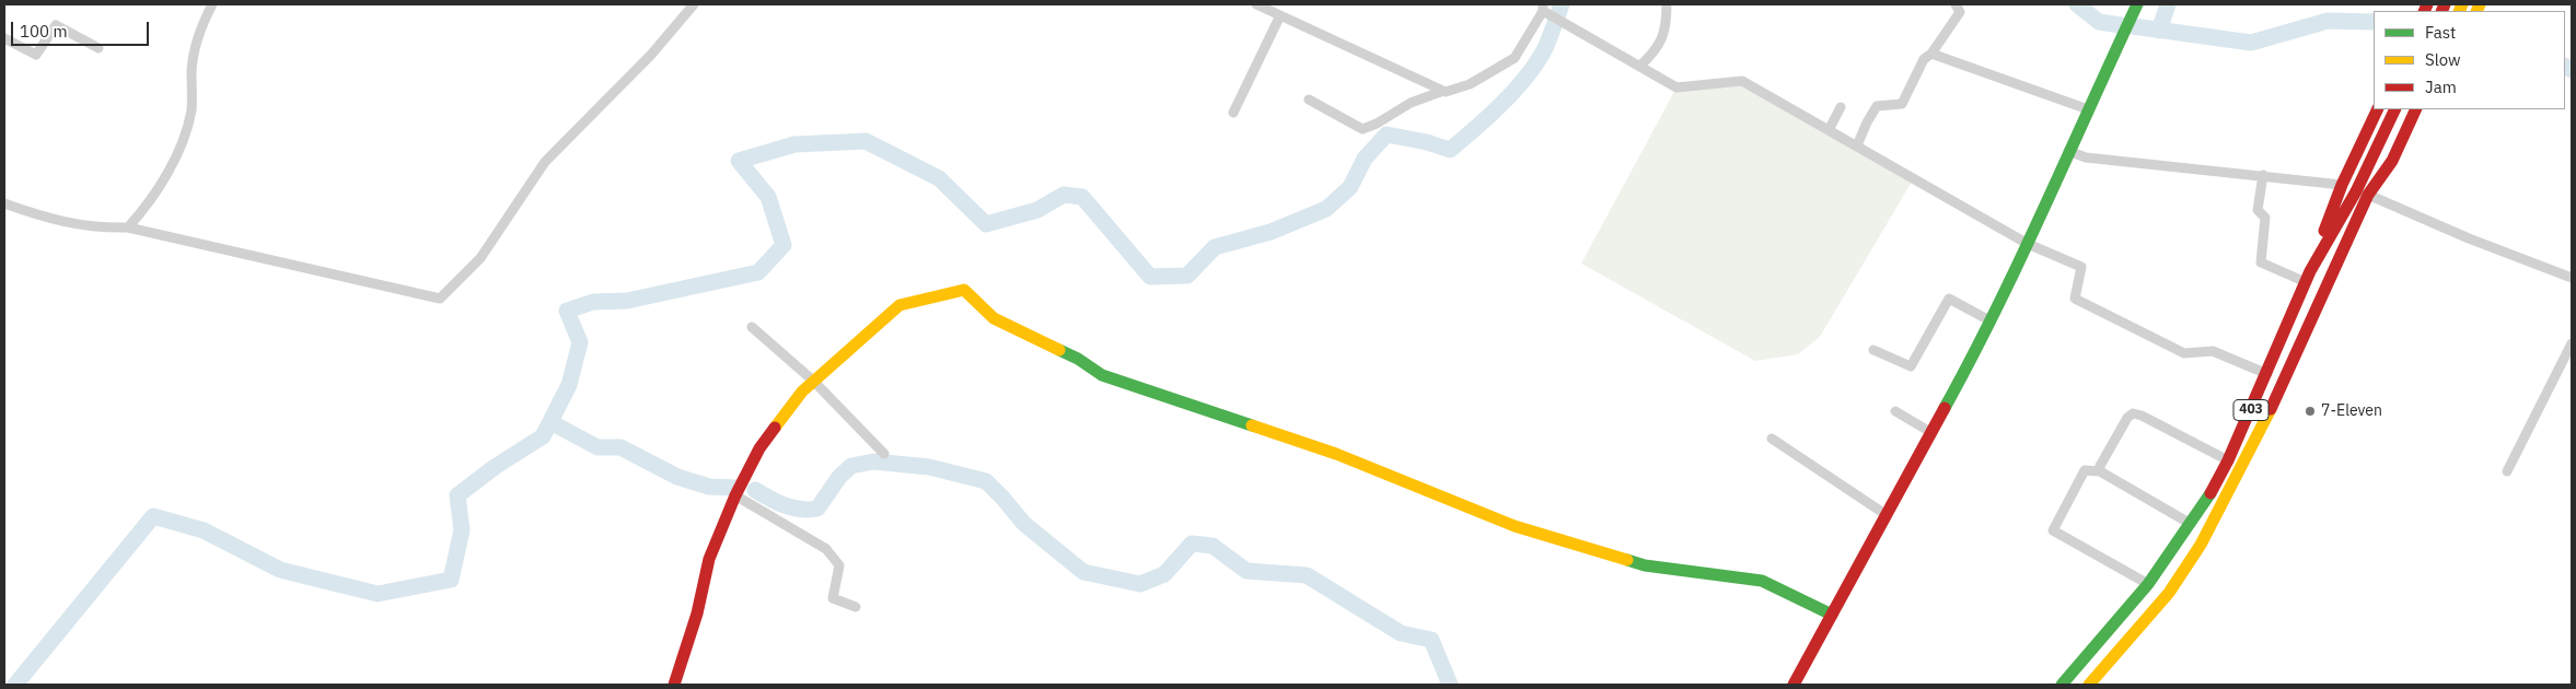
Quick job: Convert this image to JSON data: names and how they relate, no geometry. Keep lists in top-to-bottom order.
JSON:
{
  "streets": {
    "main road": ["403"]
  },
  "places": ["7-Eleven"],
  "legend": ["Fast", "Slow", "Jam"],
  "scale_bar": "100 m"
}
